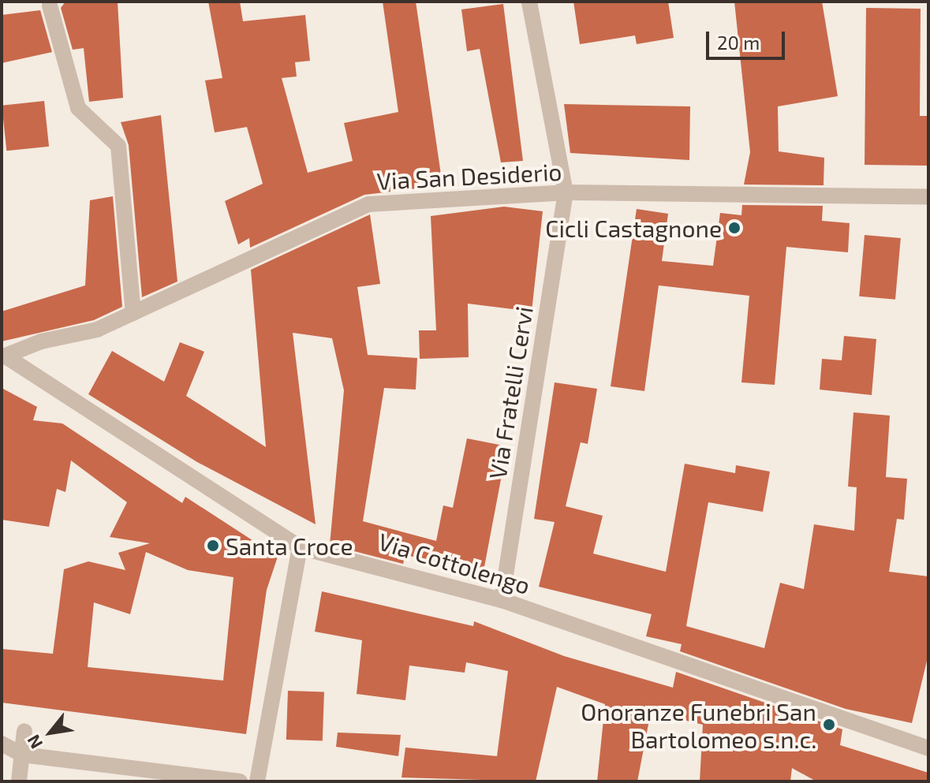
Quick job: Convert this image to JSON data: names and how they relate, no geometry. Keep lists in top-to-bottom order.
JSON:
{
  "streets": {
    "street": ["Via San Desiderio", "Via Fratelli Cervi", "Via Cottolengo"]
  },
  "crossings": [
    ["Via San Desiderio", "Via Fratelli Cervi"],
    ["Via San Desiderio", "Via Cottolengo"],
    ["Via Fratelli Cervi", "Via Cottolengo"]
  ],
  "places": ["Cicli Castagnone", "Santa Croce", "Onoranze Funebri San Bartolomeo s.n.c."],
  "scale_bar": "20 m",
  "north": "bottom left"
}
